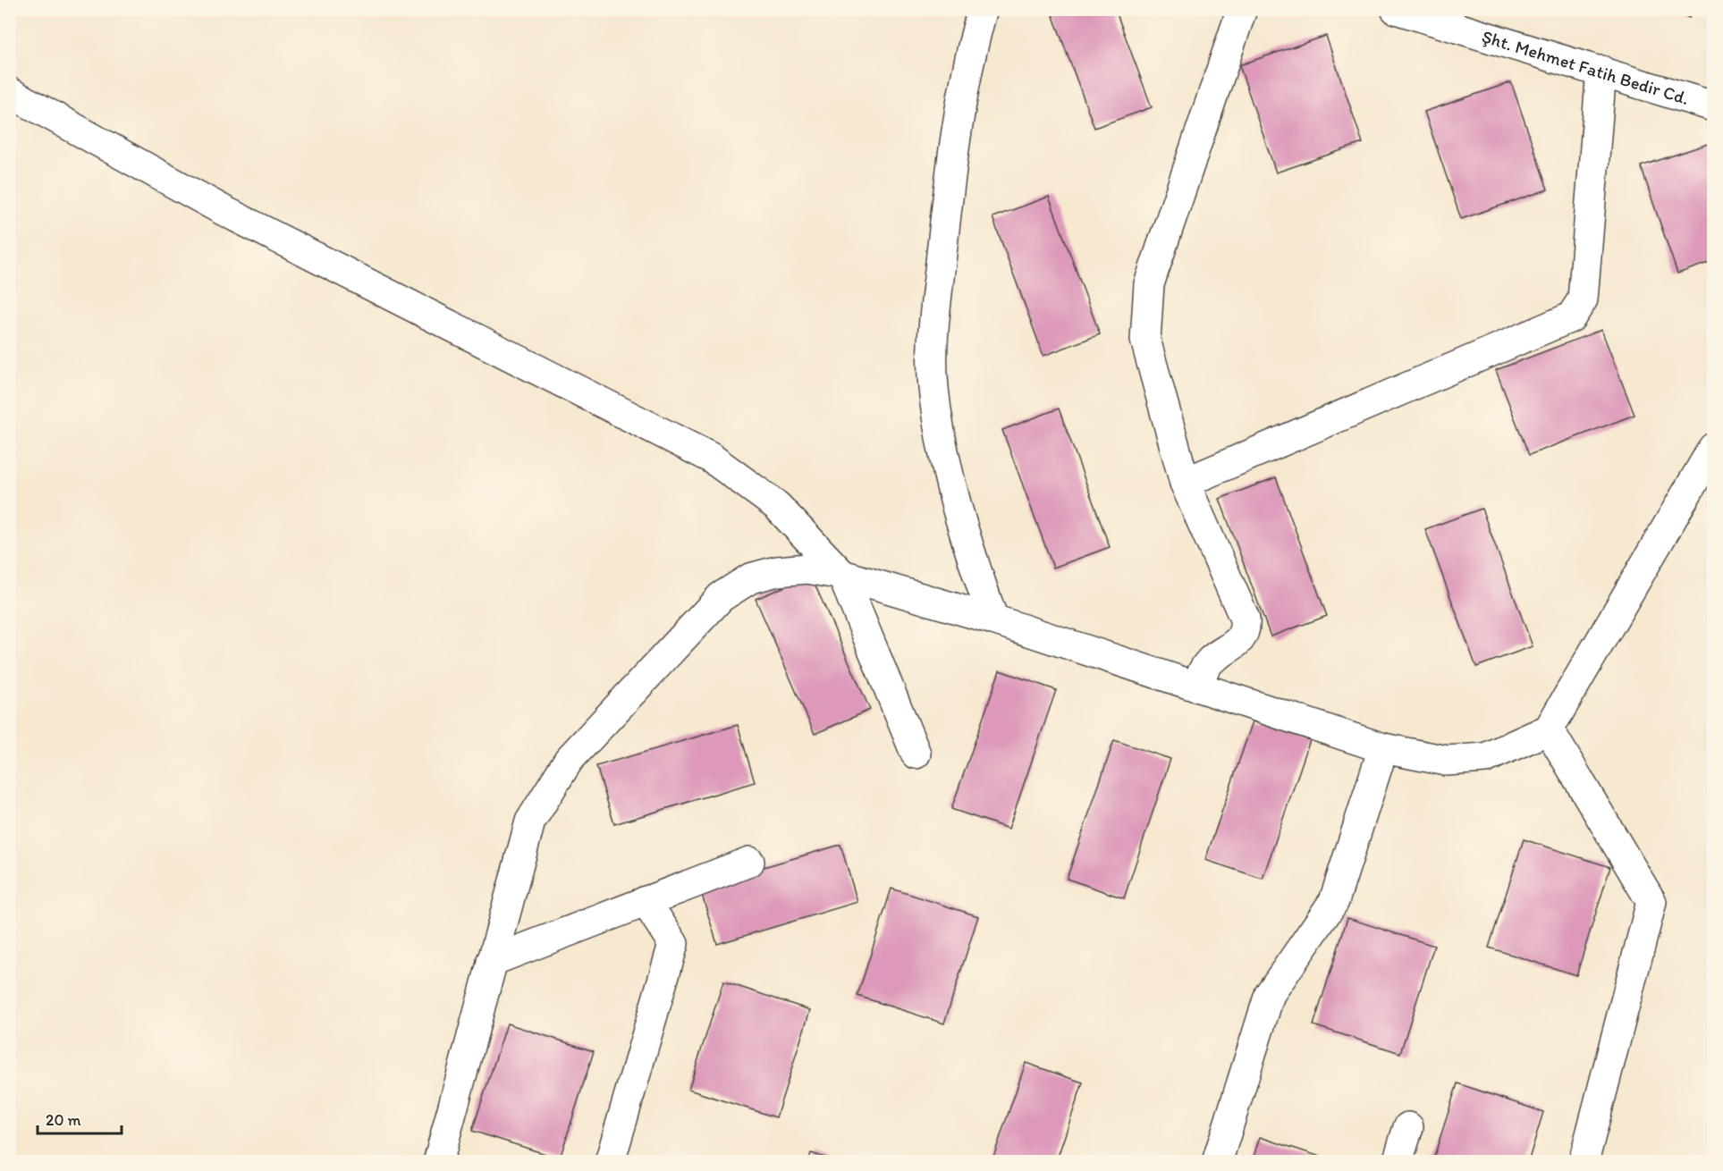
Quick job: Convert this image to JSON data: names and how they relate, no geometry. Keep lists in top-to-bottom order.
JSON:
{
  "streets": {
    "street": ["Şht. Mehmet Fatih Bedir Cd."]
  },
  "scale_bar": "20 m"
}
